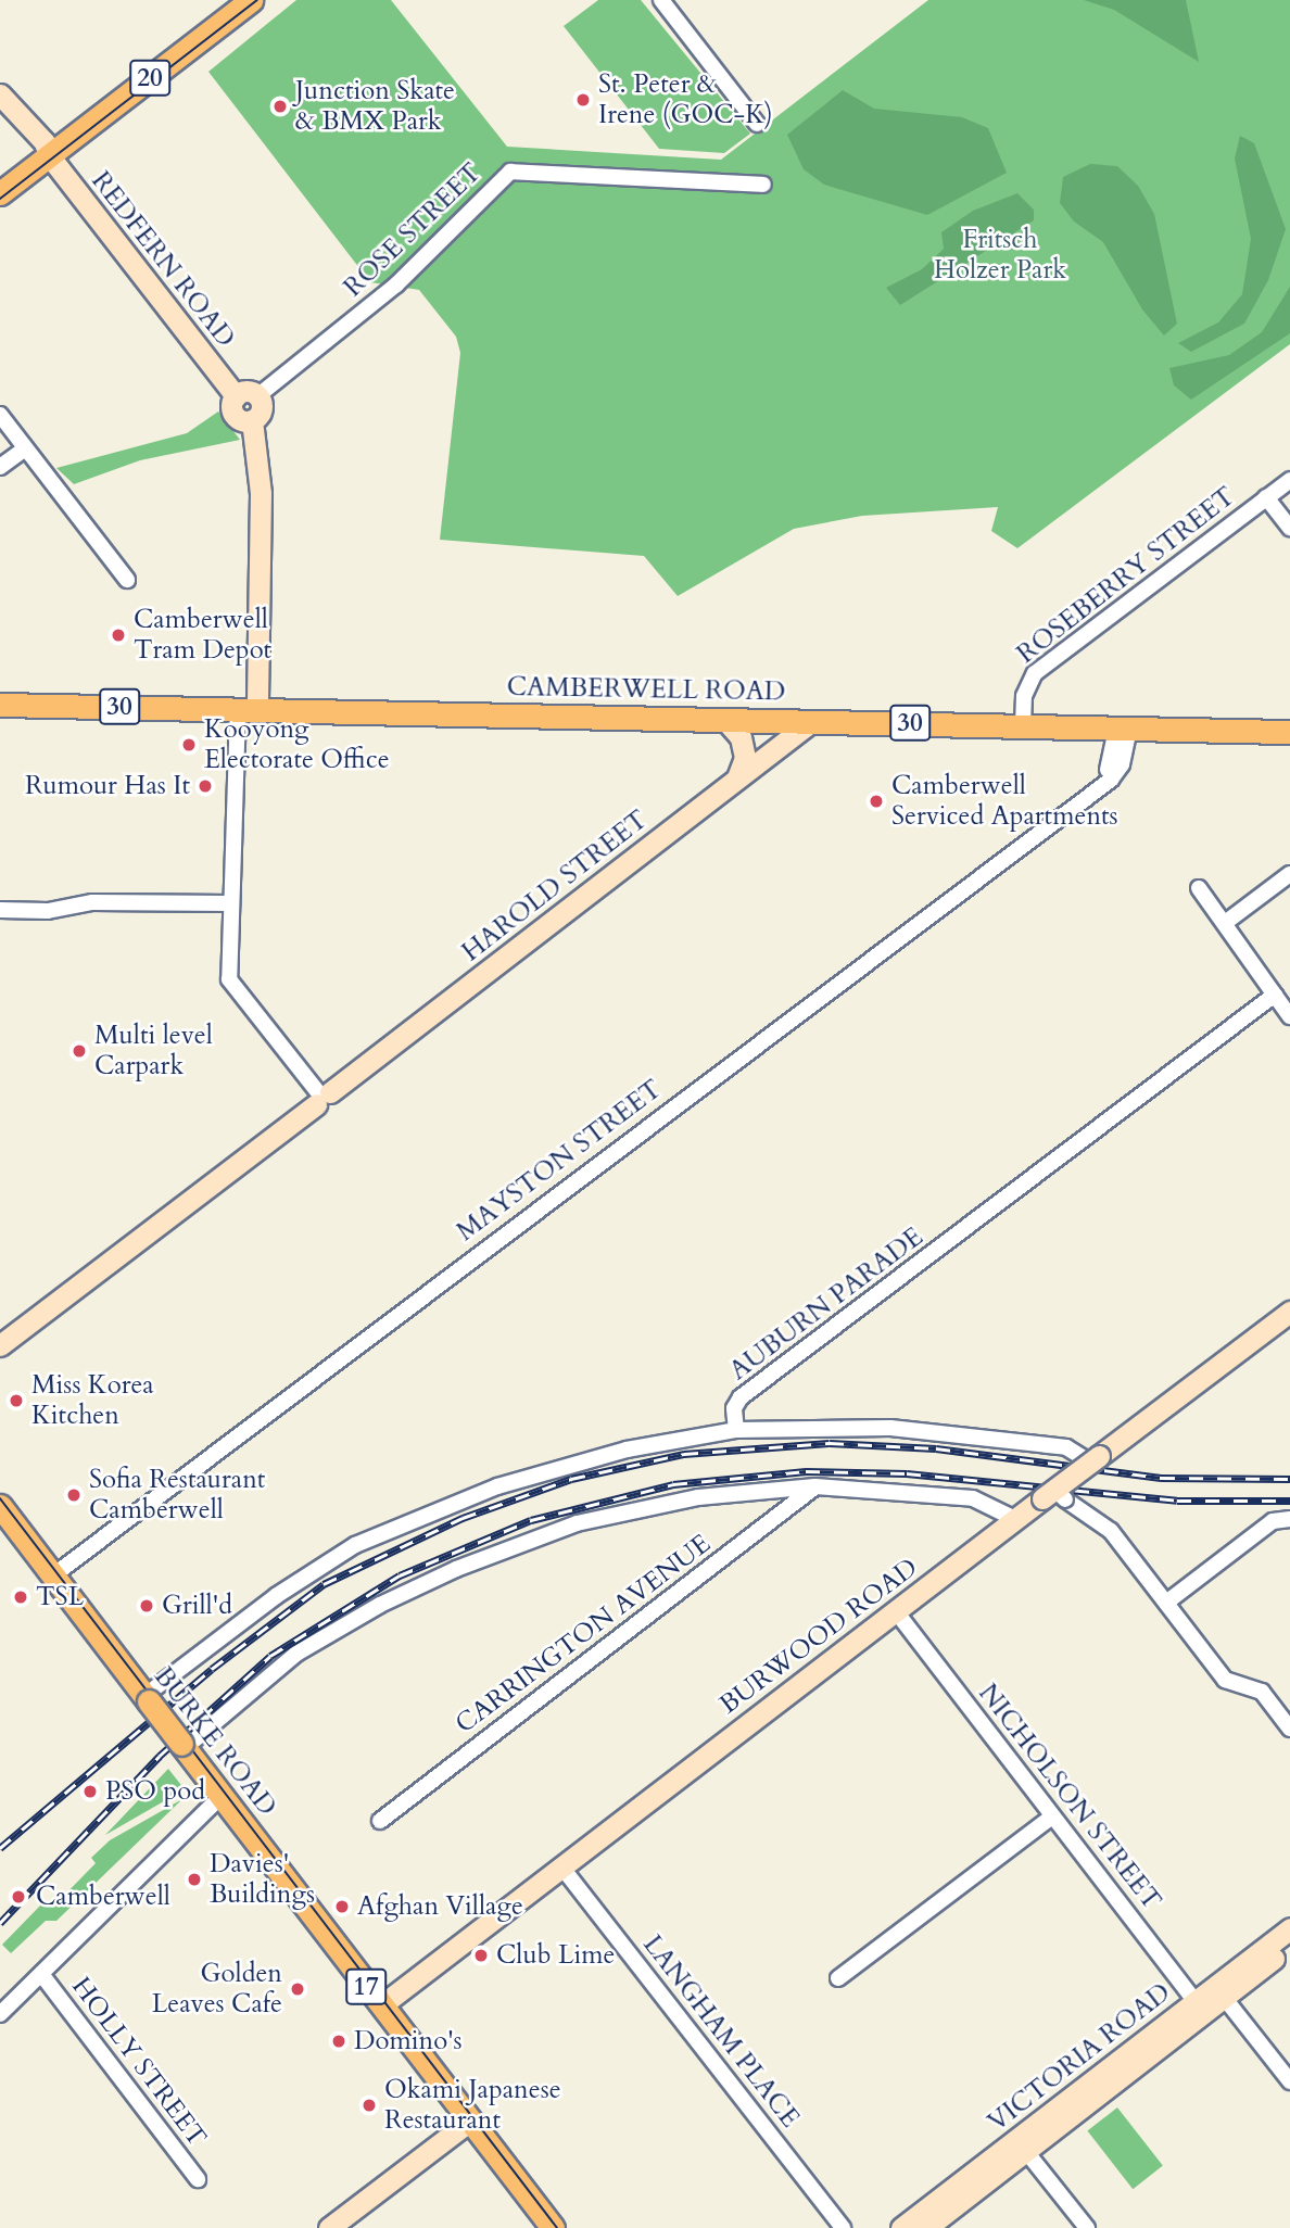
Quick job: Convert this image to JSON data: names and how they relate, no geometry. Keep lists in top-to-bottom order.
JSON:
{
  "streets": {
    "main road": [
      "20",
      "CAMBERWELL ROAD",
      "30",
      "BURKE ROAD",
      "17"
    ],
    "street": [
      "ROSE STREET",
      "REDFERN ROAD",
      "ROSEBERRY STREET",
      "HAROLD STREET",
      "MAYSTON STREET",
      "AUBURN PARADE",
      "CARRINGTON AVENUE",
      "BURWOOD ROAD",
      "NICHOLSON STREET",
      "LANGHAM PLACE",
      "VICTORIA ROAD",
      "HOLLY STREET"
    ]
  },
  "crossings": [
    ["20", "REDFERN ROAD"],
    ["ROSE STREET", "REDFERN ROAD"],
    ["ROSEBERRY STREET", "CAMBERWELL ROAD"],
    ["CAMBERWELL ROAD", "HAROLD STREET"],
    ["CAMBERWELL ROAD", "MAYSTON STREET"],
    ["MAYSTON STREET", "BURKE ROAD"],
    ["BURWOOD ROAD", "BURKE ROAD"],
    ["BURWOOD ROAD", "NICHOLSON STREET"],
    ["BURWOOD ROAD", "LANGHAM PLACE"],
    ["NICHOLSON STREET", "VICTORIA ROAD"]
  ],
  "parks": ["Fritsch Holzer Park"],
  "places": [
    "St. Peter & Irene (GOC-K)",
    "Junction Skate & BMX Park",
    "Camberwell Tram Depot",
    "Kooyong Electorate Office",
    "Rumour Has It",
    "Camberwell Serviced Apartments",
    "Multi level Carpark",
    "Miss Korea Kitchen",
    "Sofia Restaurant Camberwell",
    "TSL",
    "Grill'd",
    "PSO pod",
    "Davies' Buildings",
    "Camberwell",
    "Afghan Village",
    "Club Lime",
    "Golden Leaves Cafe",
    "Domino's",
    "Okami Japanese Restaurant"
  ]
}
